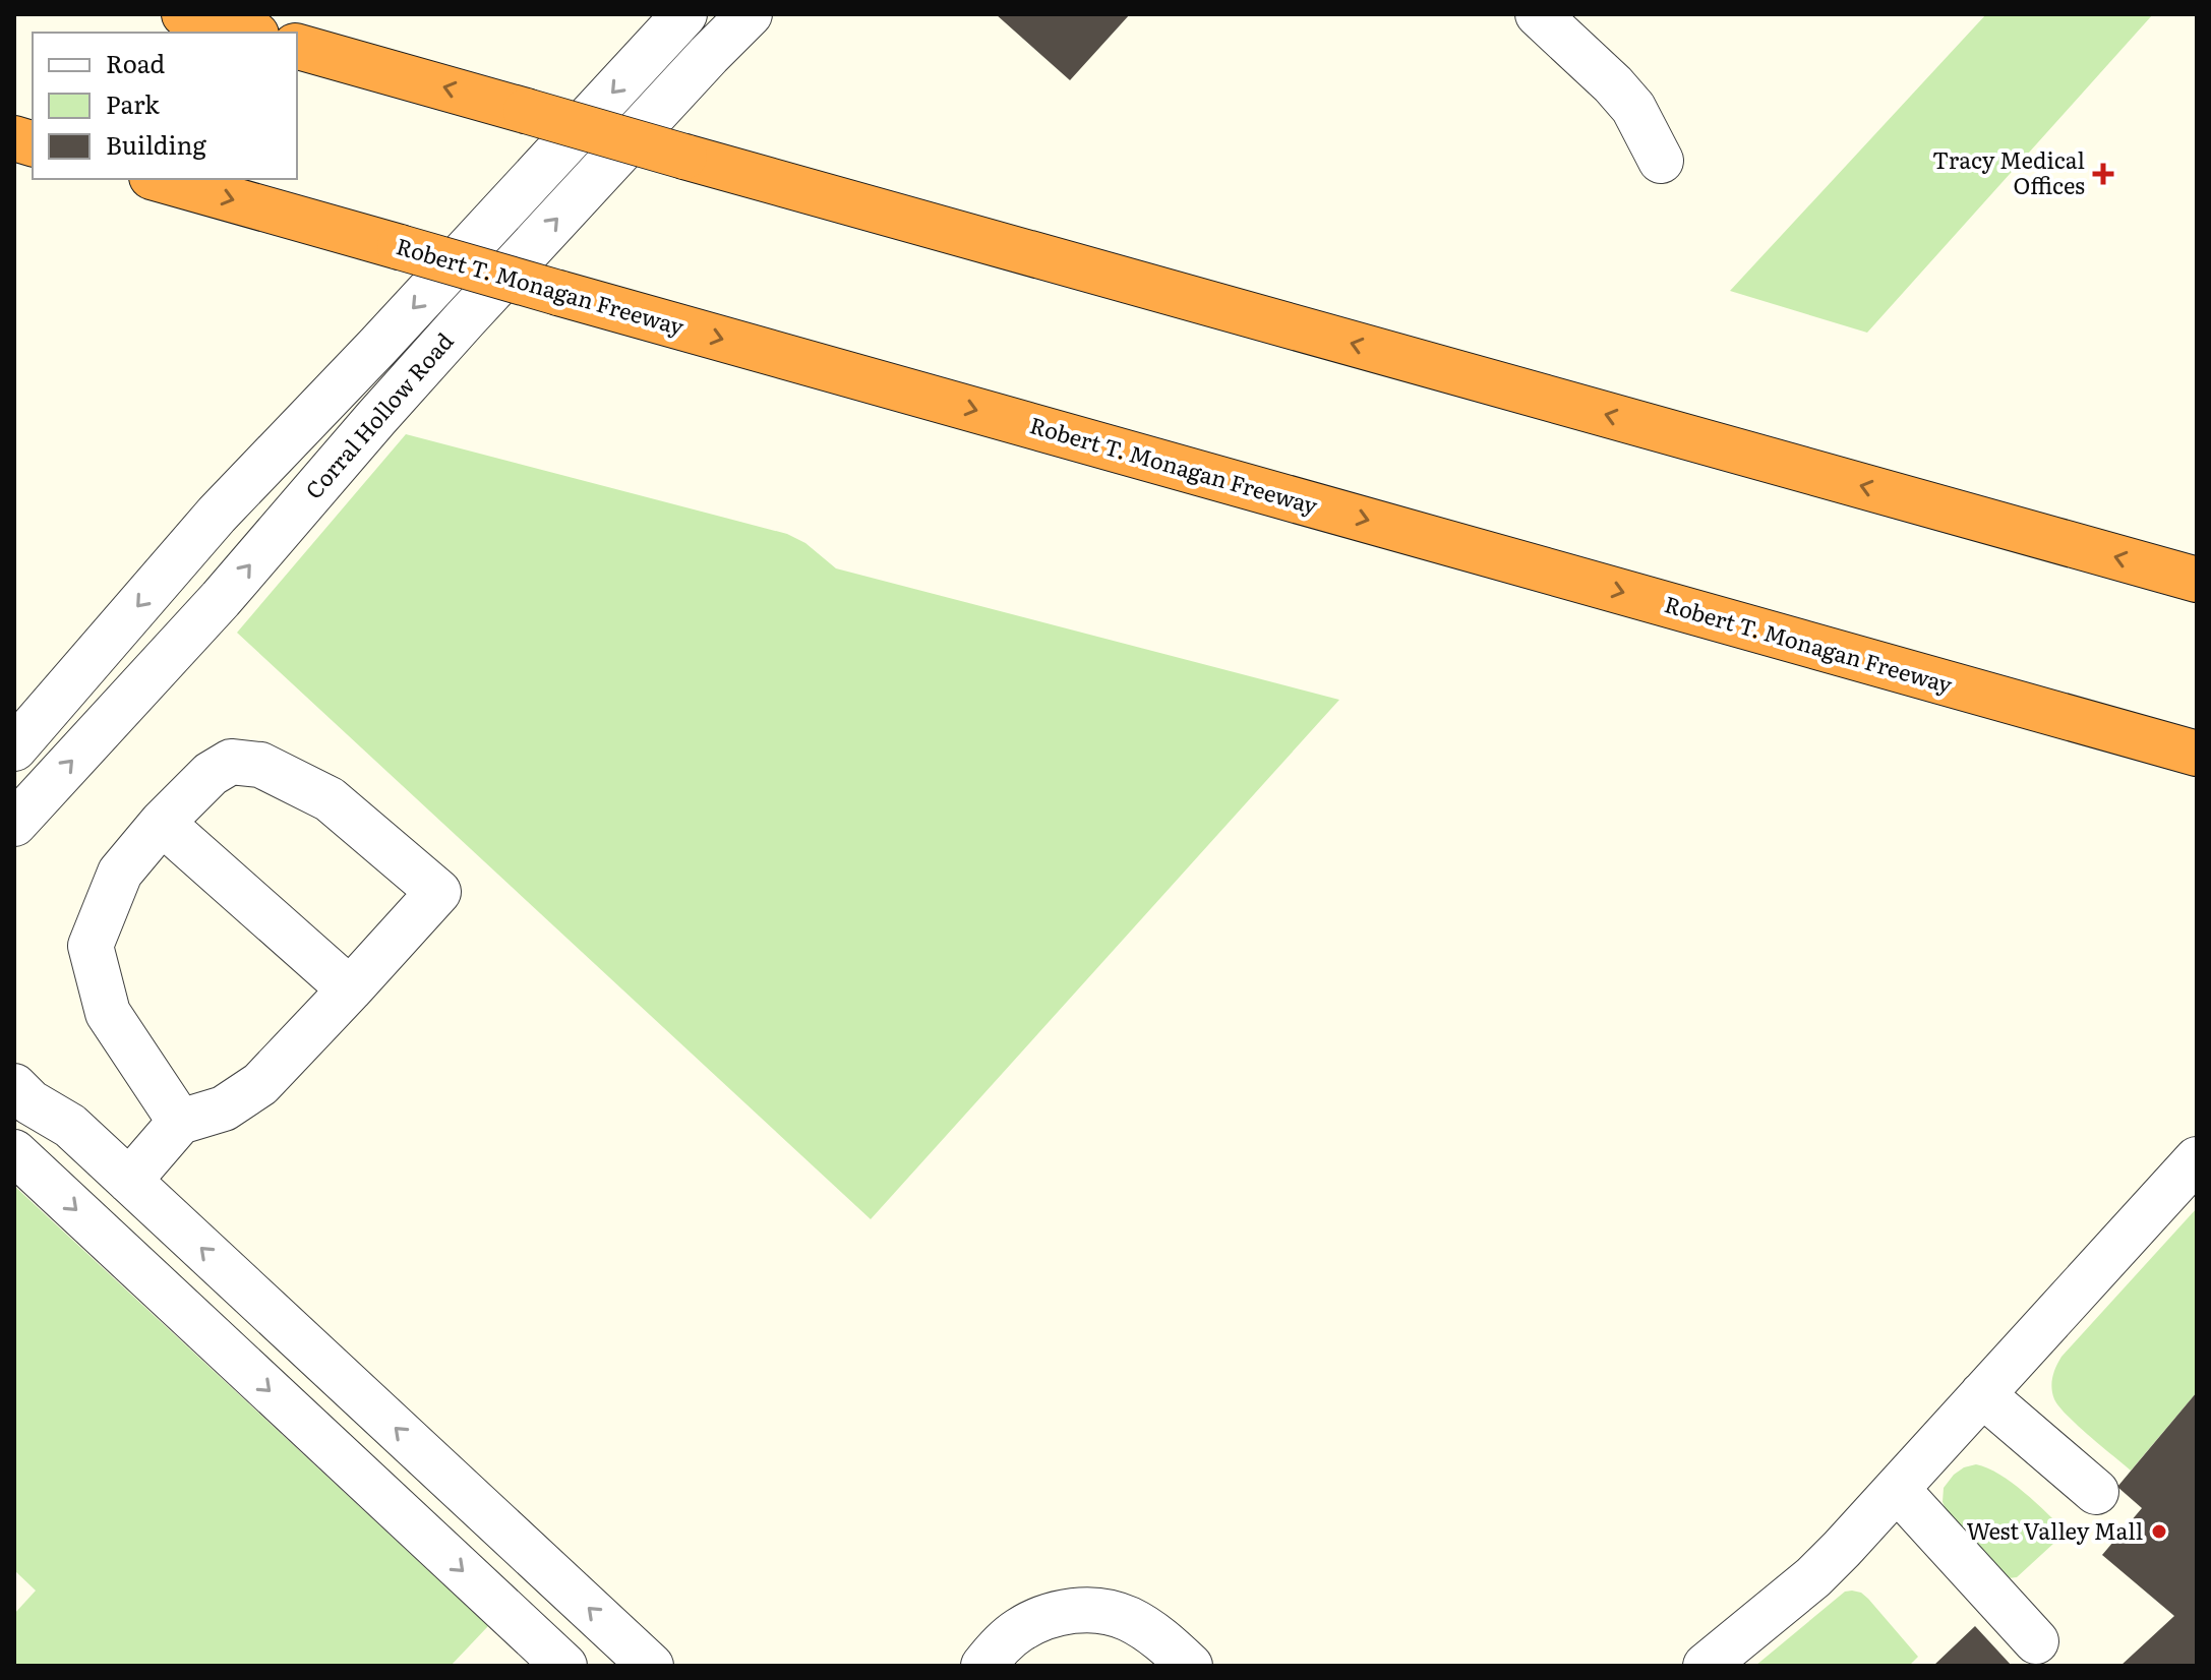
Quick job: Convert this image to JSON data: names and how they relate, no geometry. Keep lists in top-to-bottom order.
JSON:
{
  "streets": {
    "highway": ["Robert T. Monagan Freeway"],
    "street": ["Corral Hollow Road"]
  },
  "places": {
    "health": ["Tracy Medical Offices"],
    "other": ["West Valley Mall"]
  },
  "legend": ["Road", "Park", "Building"]
}
